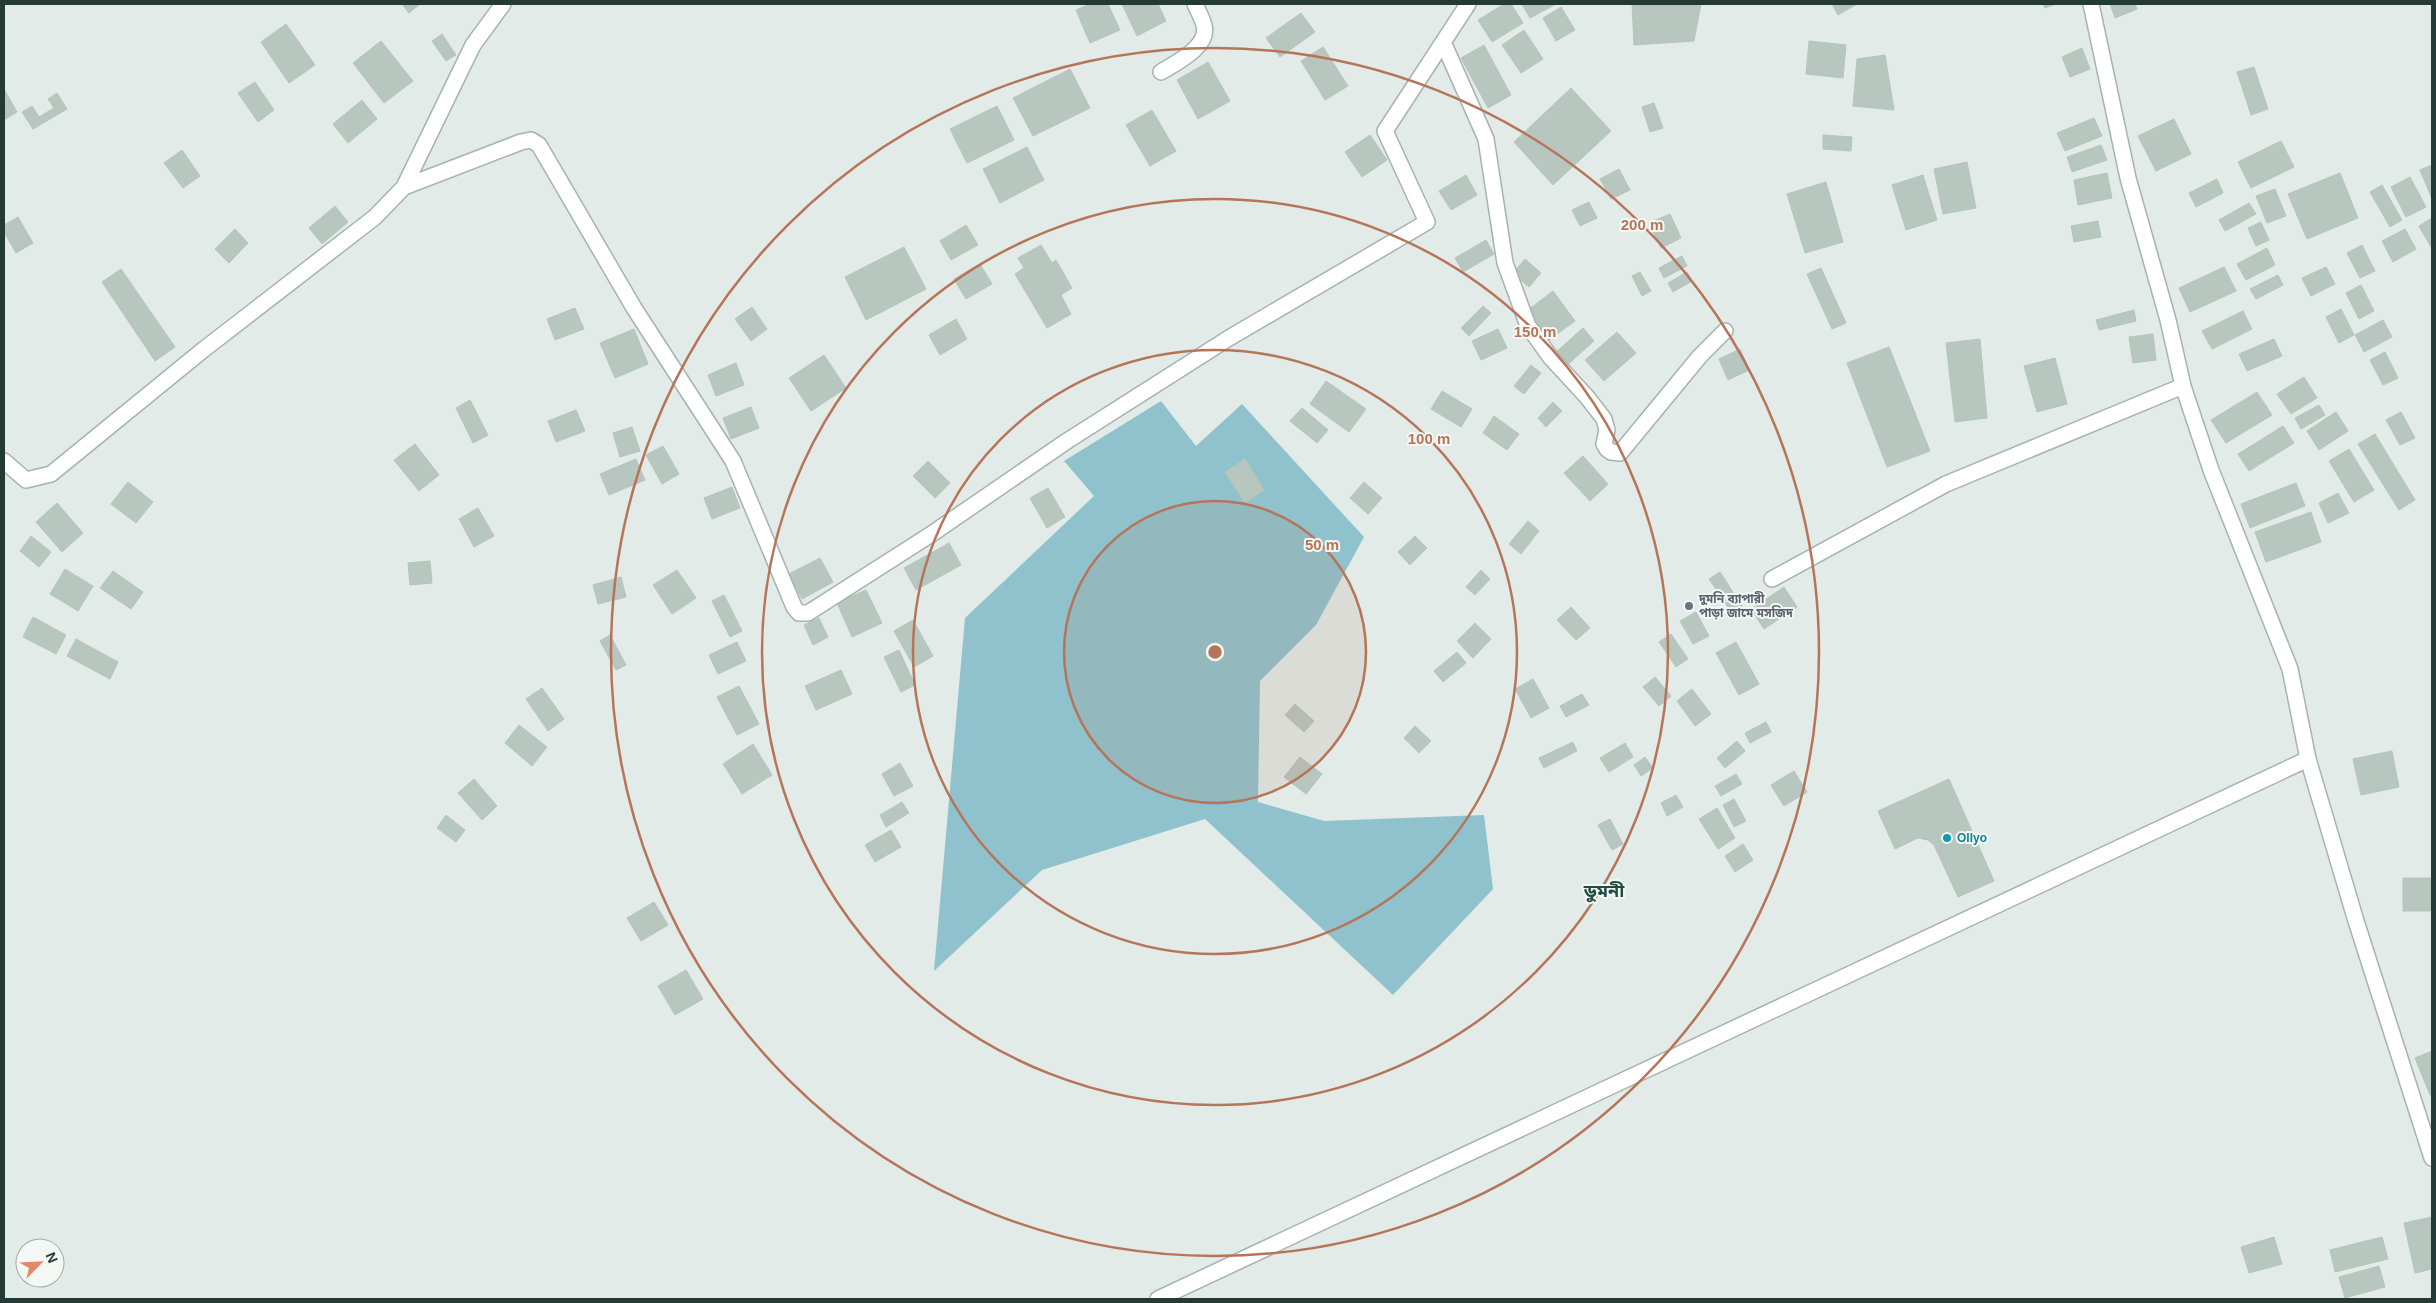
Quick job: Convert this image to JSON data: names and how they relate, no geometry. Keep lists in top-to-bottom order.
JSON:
{
  "districts": ["ডুমনী"],
  "places": ["দুমনি ব্যাপারী পাড়া জামে মসজিদ", "Ollyo"],
  "north": "top right",
  "rings": [
    "200 m",
    "150 m",
    "100 m",
    "50 m"
  ]
}
